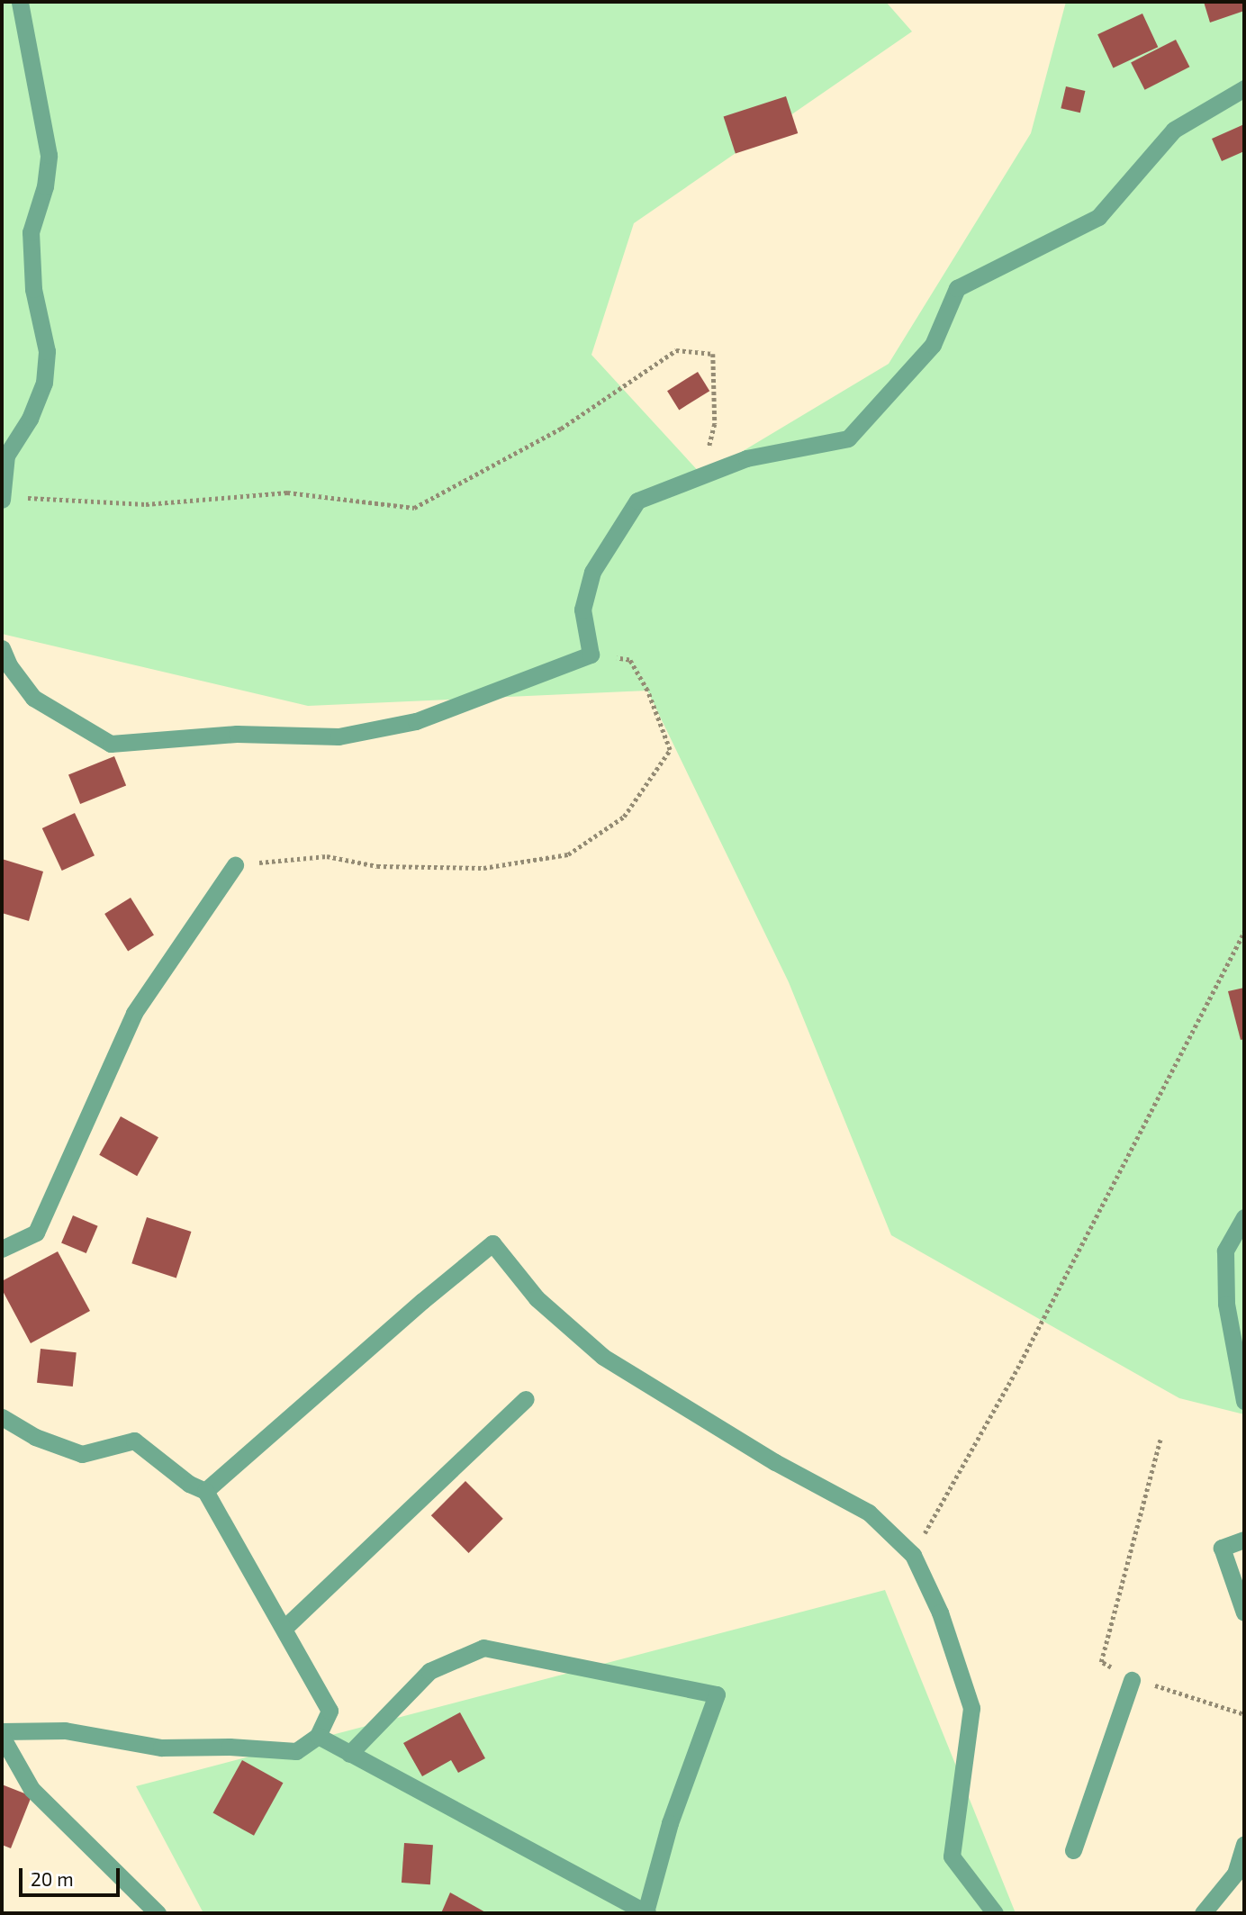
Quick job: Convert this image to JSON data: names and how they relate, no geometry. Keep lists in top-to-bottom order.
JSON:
{
  "scale_bar": "20 m"
}
